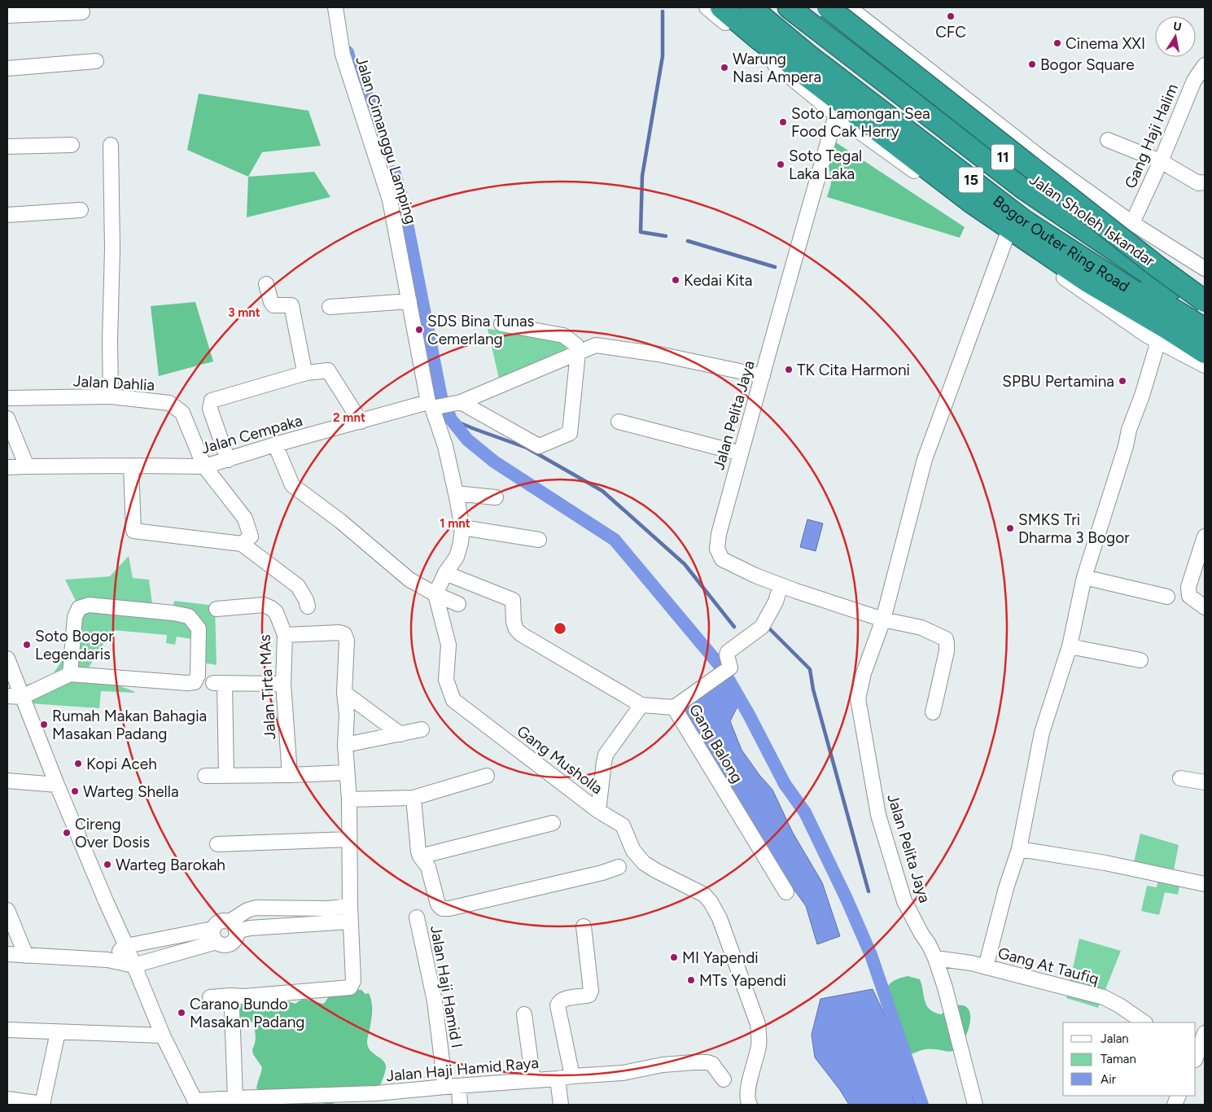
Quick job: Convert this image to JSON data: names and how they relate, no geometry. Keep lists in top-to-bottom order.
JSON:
{
  "streets": {
    "highway": [
      "11",
      "15",
      "Jalan Sholeh Iskandar",
      "Bogor Outer Ring Road"
    ],
    "street": [
      "Gang Haji Halim",
      "Jalan Cimanggu Lamping",
      "Jalan Dahlia",
      "Jalan Pelita Jaya",
      "Jalan Cempaka",
      "Jalan Tirta MAs",
      "Gang Balong",
      "Gang Musholla",
      "Gang At Taufiq",
      "Jalan Haji Hamid I",
      "Jalan Haji Hamid Raya"
    ]
  },
  "crossings": [
    ["Jalan Cimanggu Lamping", "Jalan Cempaka"],
    ["Jalan Dahlia", "Jalan Cempaka"],
    ["Jalan Pelita Jaya", "Jalan Cempaka"],
    ["Jalan Pelita Jaya", "Gang At Taufiq"],
    ["Jalan Haji Hamid I", "Jalan Haji Hamid Raya"]
  ],
  "places": [
    "CFC",
    "Cinema XXI",
    "Bogor Square",
    "Warung Nasi Ampera",
    "Soto Lamongan Sea Food Cak Herry",
    "Soto Tegal Laka Laka",
    "Kedai Kita",
    "SDS Bina Tunas Cemerlang",
    "TK Cita Harmoni",
    "SPBU Pertamina",
    "SMKS Tri Dharma 3 Bogor",
    "Soto Bogor Legendaris",
    "Rumah Makan Bahagia Masakan Padang",
    "Kopi Aceh",
    "Warteg Shella",
    "Cireng Over Dosis",
    "Warteg Barokah",
    "MI Yapendi",
    "MTs Yapendi",
    "Carano Bundo Masakan Padang"
  ],
  "legend": ["Jalan", "Taman", "Air"],
  "north": "top",
  "rings": ["3 mnt", "2 mnt", "1 mnt"]
}
